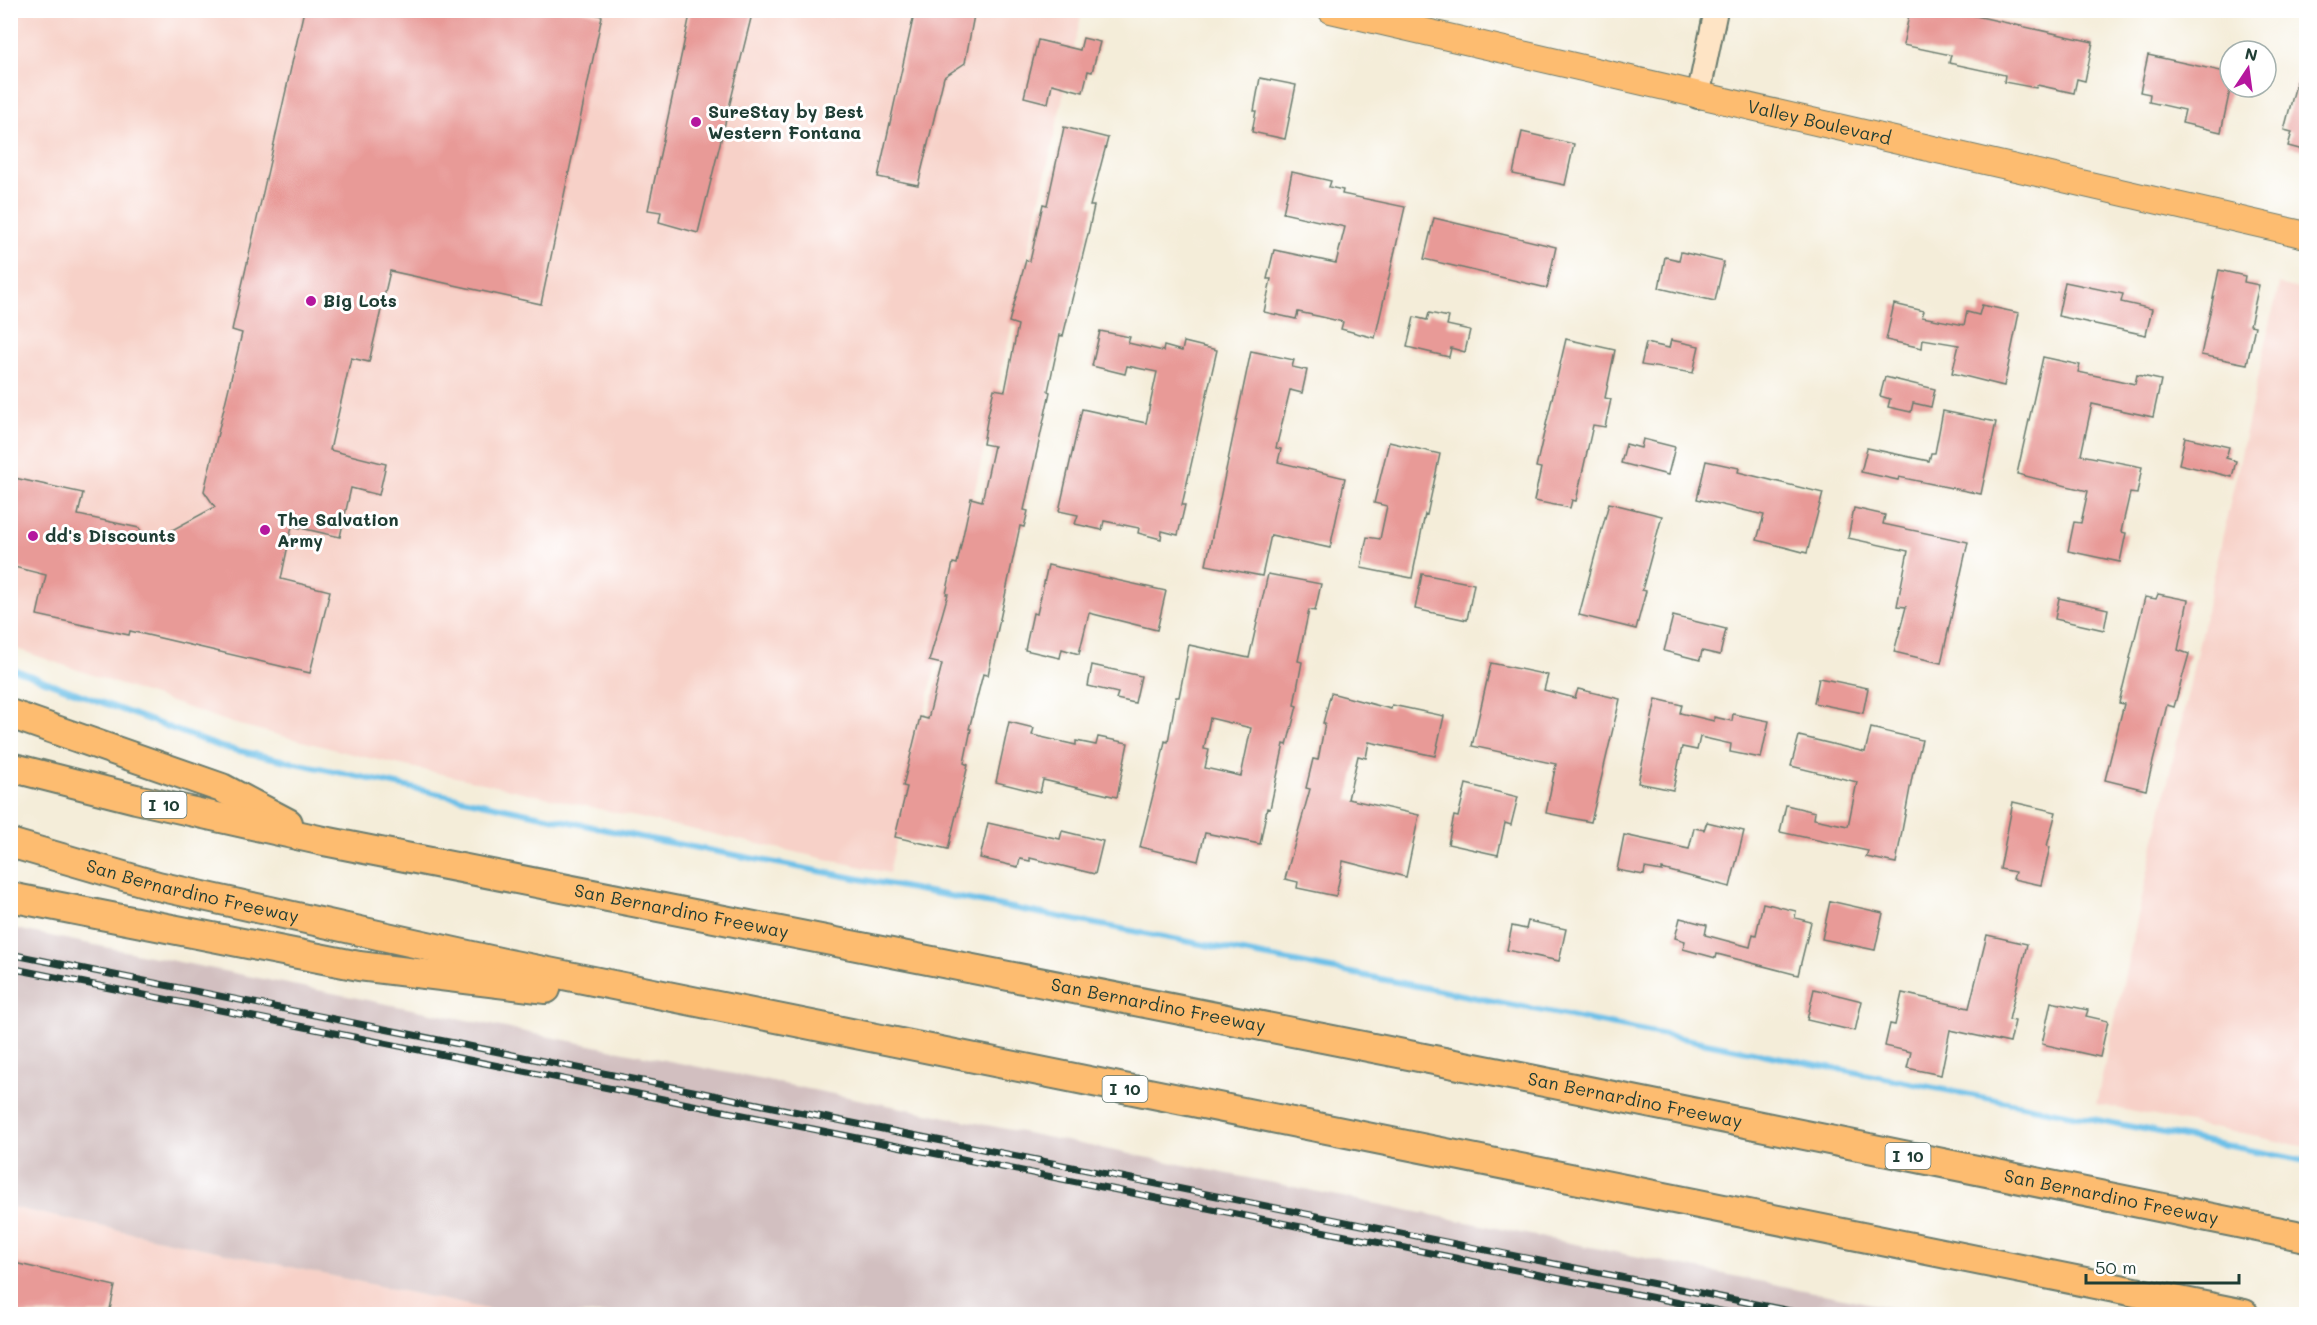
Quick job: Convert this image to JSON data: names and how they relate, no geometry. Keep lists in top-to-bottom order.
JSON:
{
  "streets": {
    "highway": ["I 10", "San Bernardino Freeway"],
    "main road": ["Valley Boulevard"]
  },
  "places": [
    "SureStay by Best Western Fontana",
    "Big Lots",
    "The Salvation Army",
    "dd's Discounts"
  ],
  "scale_bar": "50 m",
  "north": "top"
}
